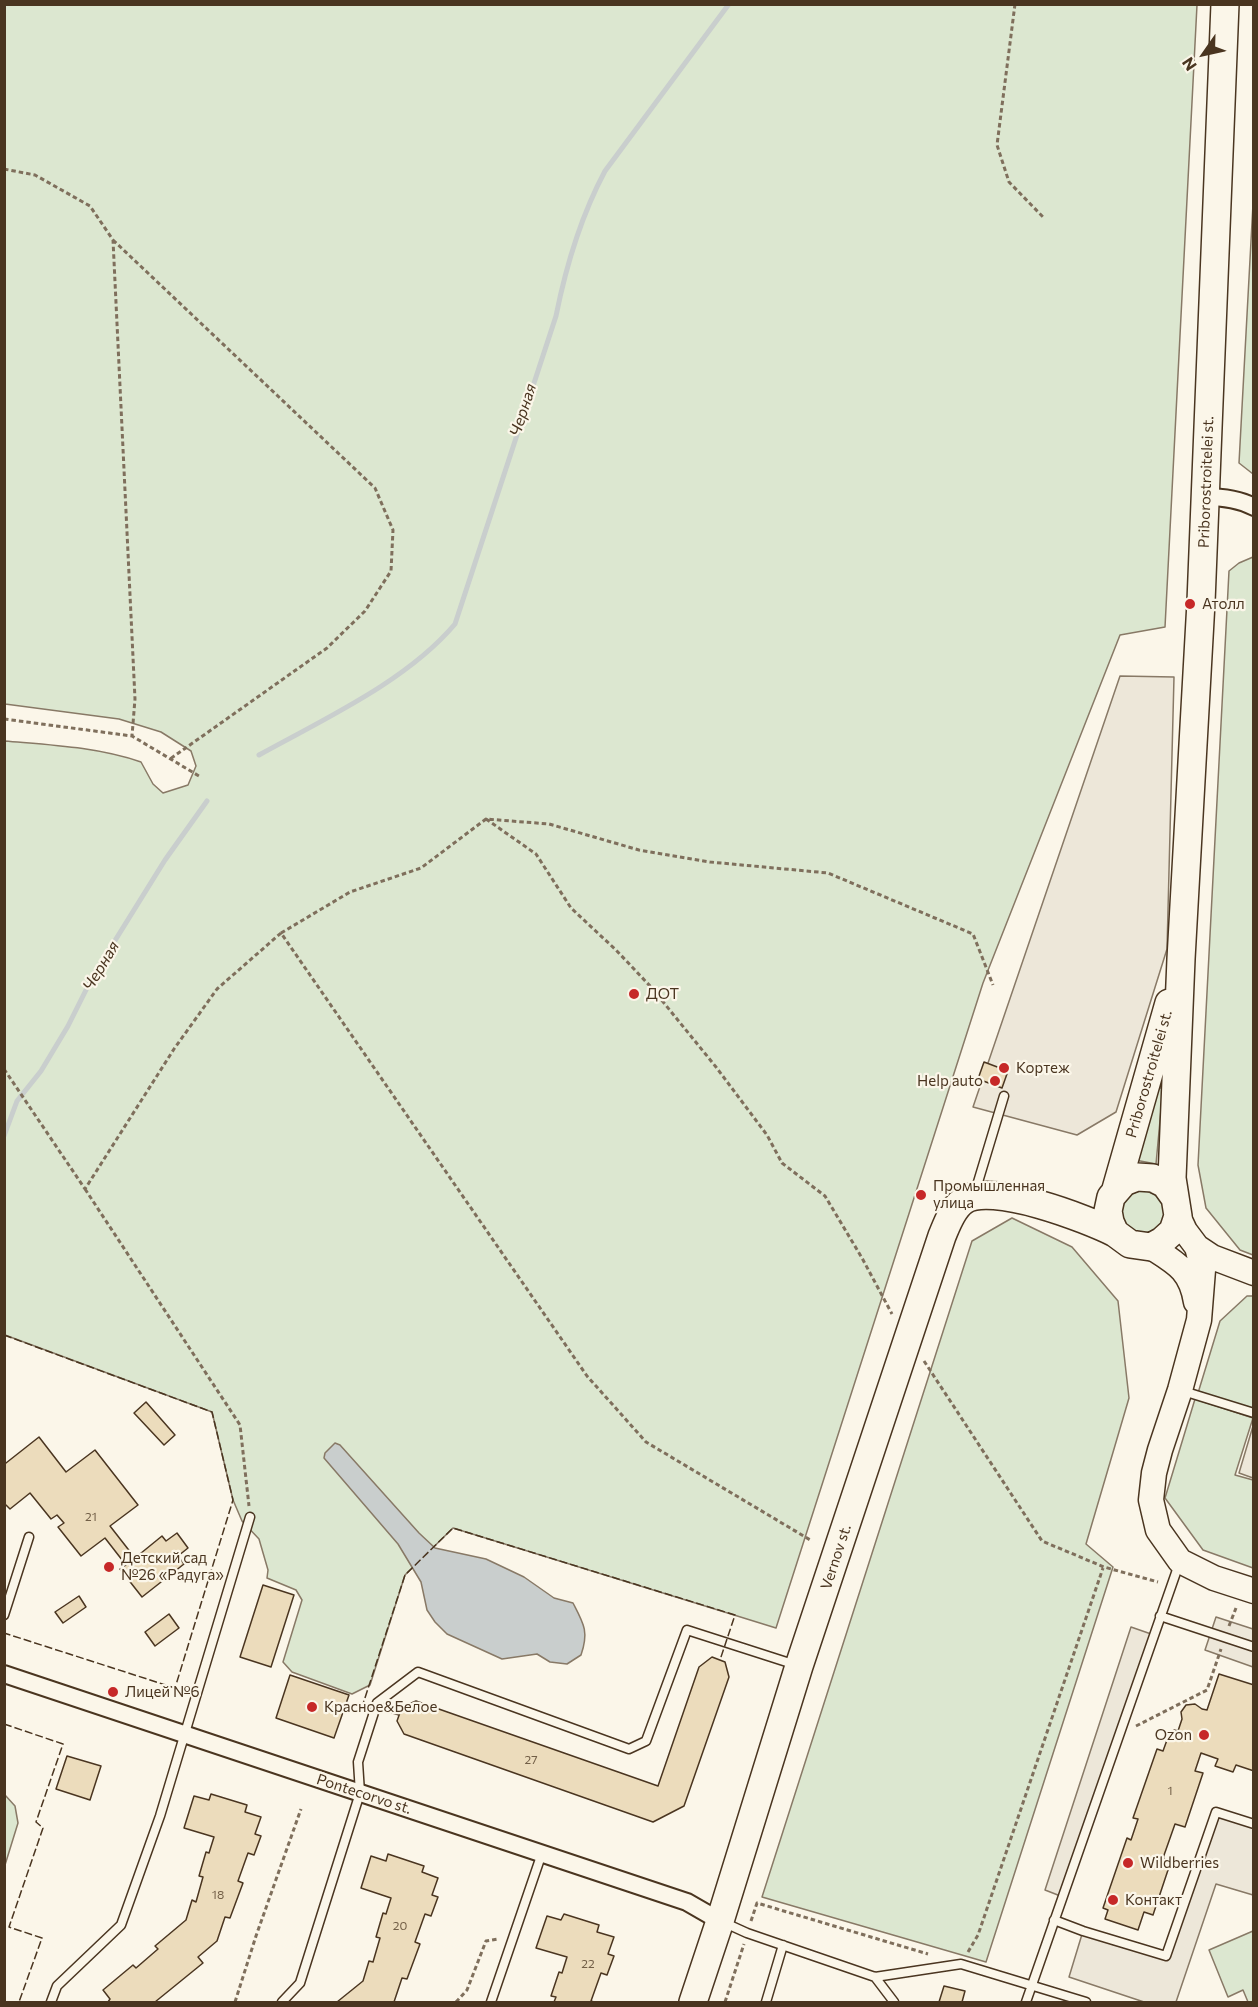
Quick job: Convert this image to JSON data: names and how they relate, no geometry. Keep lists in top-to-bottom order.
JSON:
{
  "streets": {
    "main road": ["Priborostroitelei st.", "Vernov st."],
    "street": ["Pontecorvo st."]
  },
  "crossings": [
    ["Vernov st.", "Pontecorvo st."]
  ],
  "water": ["Черная"],
  "places": [
    "Атолл",
    "ДОТ",
    "Кортеж",
    "Help auto",
    "Промышленная улица",
    "Детский сад №26 «Радуга»",
    "Лицей №6",
    "Красное&Белое",
    "Ozon",
    "Wildberries",
    "Контакт"
  ],
  "house_numbers": [
    "21",
    "27",
    "1",
    "18",
    "20",
    "22"
  ],
  "north": "bottom left"
}
